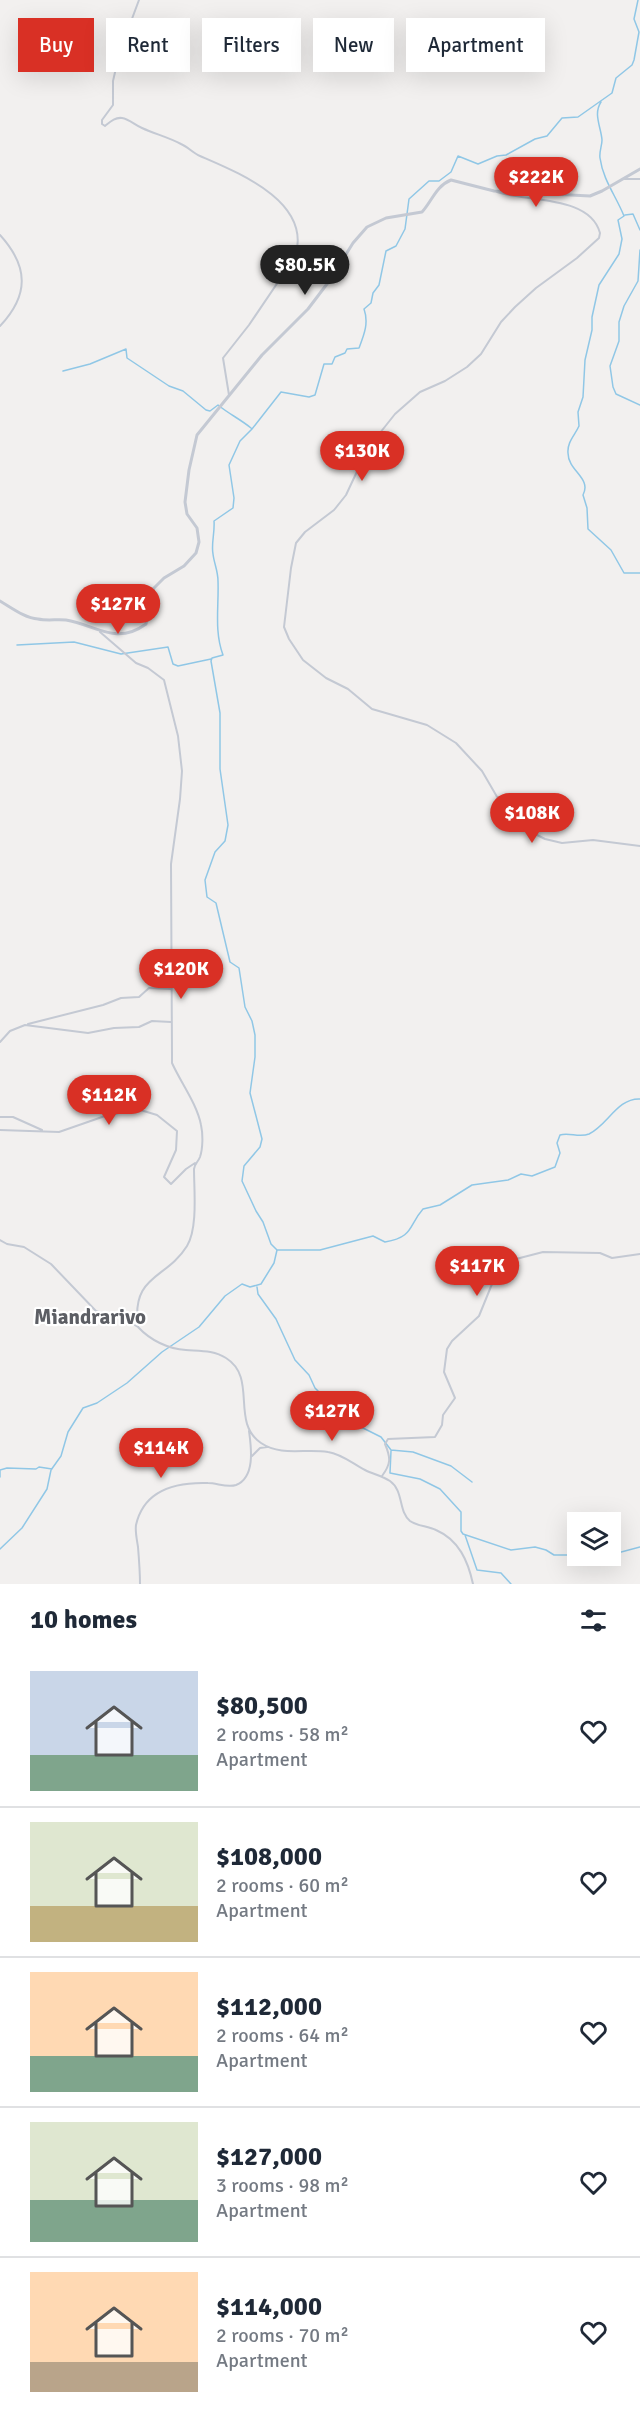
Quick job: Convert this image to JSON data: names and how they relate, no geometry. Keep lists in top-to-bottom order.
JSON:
{
  "districts": ["Miandrarivo"],
  "page": {
    "chip": [
      "Buy",
      "Rent",
      "Filters",
      "New",
      "Apartment"
    ],
    "price": [
      "$222K",
      "$80.5K",
      "$130K",
      "$127K",
      "$108K",
      "$120K",
      "$112K",
      "$117K",
      "$127K",
      "$114K"
    ],
    "heading": "10 homes",
    "list": [
      {
        "name": "$80,500",
        "note": "2 rooms · 58 m² · Apartment"
      },
      {
        "name": "$108,000",
        "note": "2 rooms · 60 m² · Apartment"
      },
      {
        "name": "$112,000",
        "note": "2 rooms · 64 m² · Apartment"
      },
      {
        "name": "$127,000",
        "note": "3 rooms · 98 m² · Apartment"
      },
      {
        "name": "$114,000",
        "note": "2 rooms · 70 m² · Apartment"
      }
    ]
  }
}
